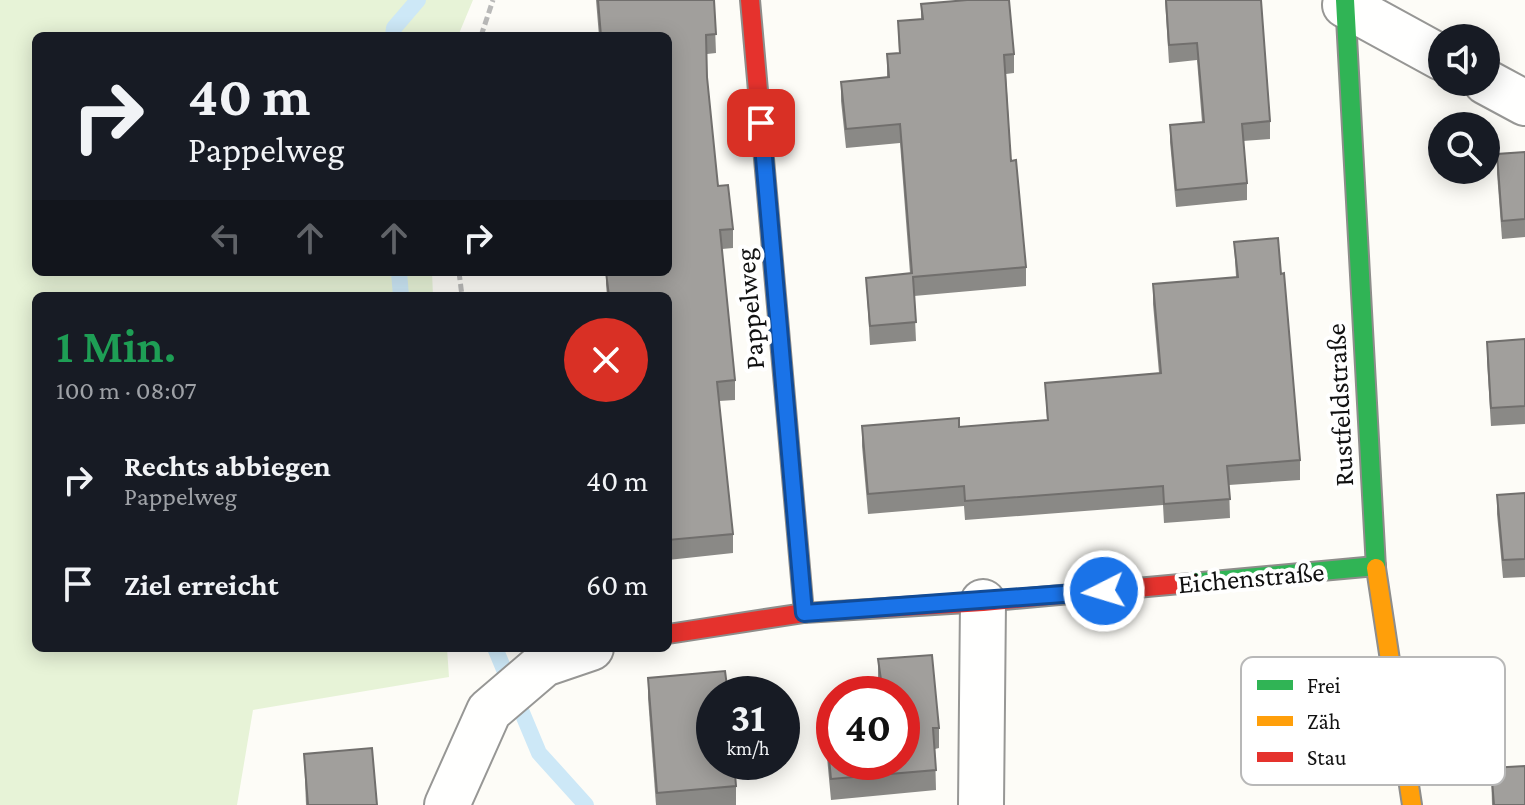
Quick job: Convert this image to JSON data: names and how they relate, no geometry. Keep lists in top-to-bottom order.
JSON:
{
  "streets": {
    "street": ["Pappelweg", "Rustfeldstraße", "Eichenstraße"]
  },
  "crossings": [
    ["Pappelweg", "Eichenstraße"],
    ["Rustfeldstraße", "Eichenstraße"]
  ],
  "legend": ["Frei", "Zäh", "Stau"],
  "page": {
    "turn": ["40 m", "Pappelweg"],
    "heading": ["1 Min.", "100 m · 08:07"],
    "list": [
      {
        "name": "Rechts abbiegen",
        "note": "Pappelweg",
        "value": "40 m"
      },
      {
        "name": "Ziel erreicht",
        "value": "60 m"
      }
    ],
    "speed": "31 km/h",
    "limit": "40"
  }
}
